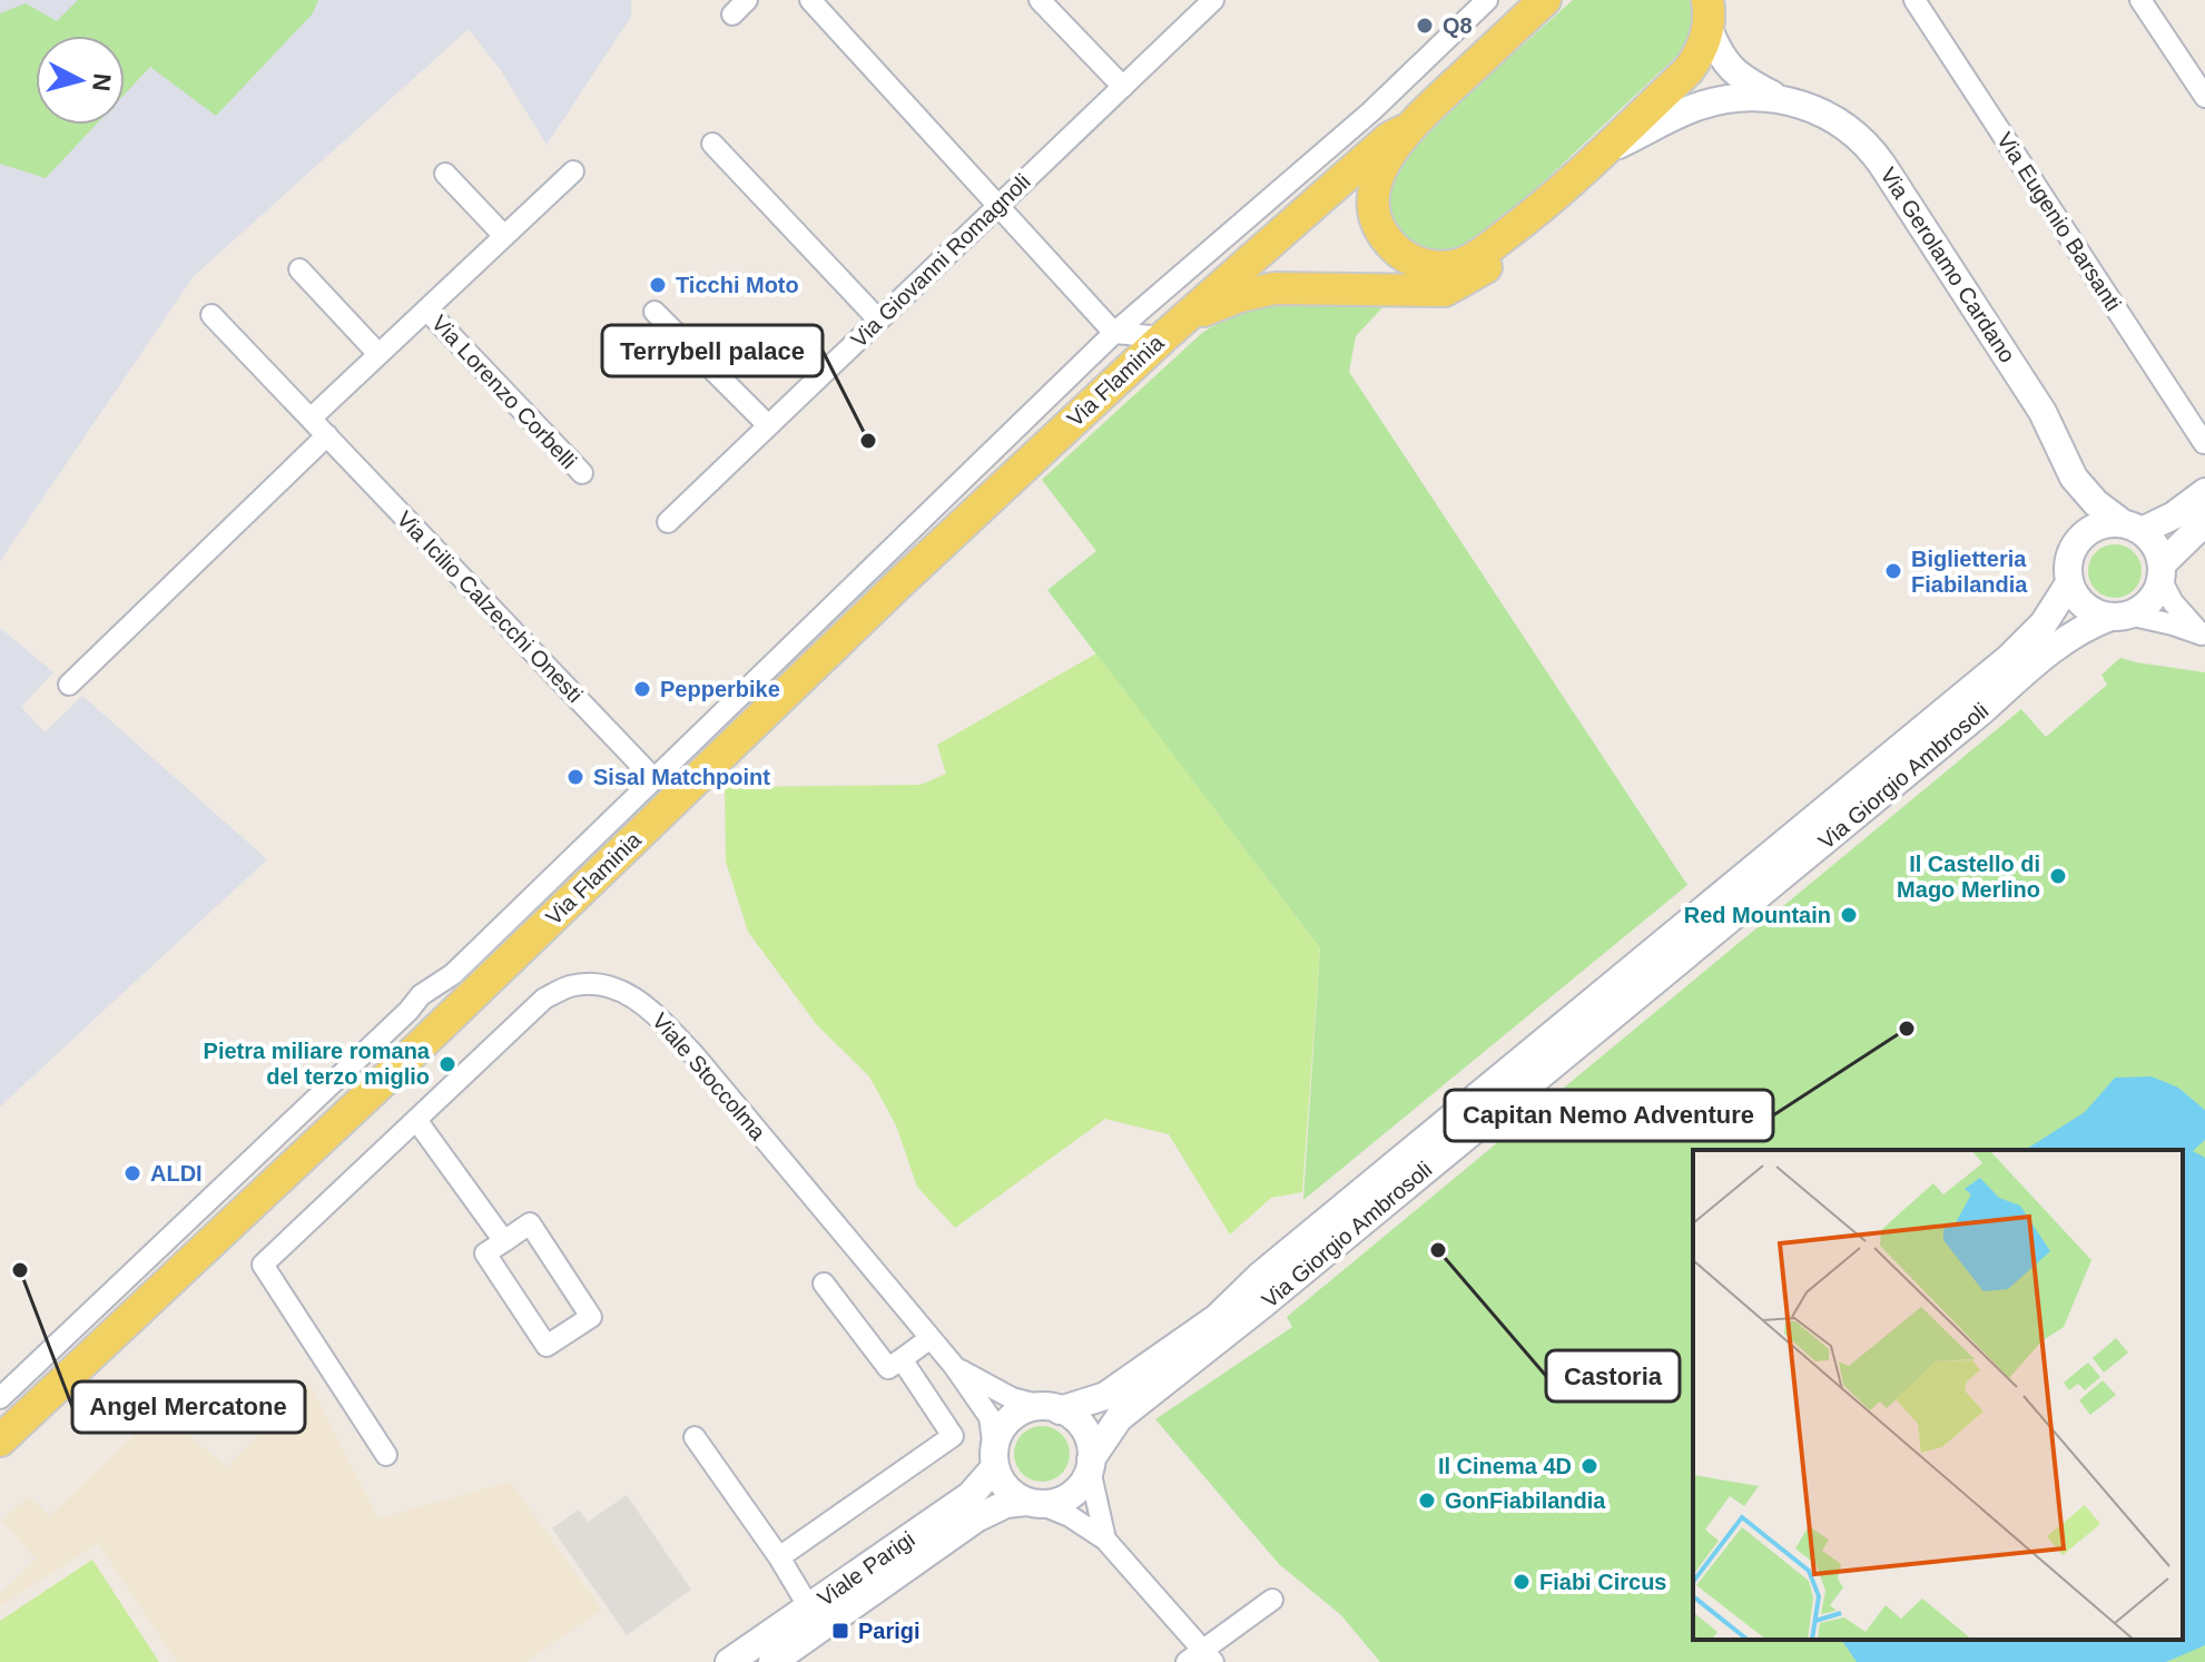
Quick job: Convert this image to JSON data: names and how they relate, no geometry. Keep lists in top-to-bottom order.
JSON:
{
  "streets": {
    "main road": [
      "Via Gerolamo Cardano",
      "Via Flaminia",
      "Via Giorgio Ambrosoli",
      "Viale Parigi"
    ],
    "street": [
      "Via Eugenio Barsanti",
      "Via Giovanni Romagnoli",
      "Via Lorenzo Corbelli",
      "Via Icilio Calzecchi Onesti",
      "Viale Stoccolma"
    ]
  },
  "crossings": [
    ["Via Gerolamo Cardano", "Via Flaminia"],
    ["Via Gerolamo Cardano", "Via Giorgio Ambrosoli"],
    ["Via Flaminia", "Via Icilio Calzecchi Onesti"],
    ["Via Giorgio Ambrosoli", "Viale Stoccolma"],
    ["Via Giorgio Ambrosoli", "Viale Parigi"],
    ["Viale Stoccolma", "Viale Parigi"]
  ],
  "places": {
    "other": [
      "Q8",
      "Ticchi Moto",
      "Terrybell palace",
      "Biglietteria Fiabilandia",
      "Pepperbike",
      "Sisal Matchpoint",
      "Il Castello di Mago Merlino",
      "Red Mountain",
      "Capitan Nemo Adventure",
      "Pietra miliare romana del terzo miglio",
      "ALDI",
      "Castoria",
      "Angel Mercatone",
      "Il Cinema 4D",
      "GonFiabilandia",
      "Fiabi Circus"
    ],
    "transit": ["Parigi"]
  },
  "north": "right"
}
